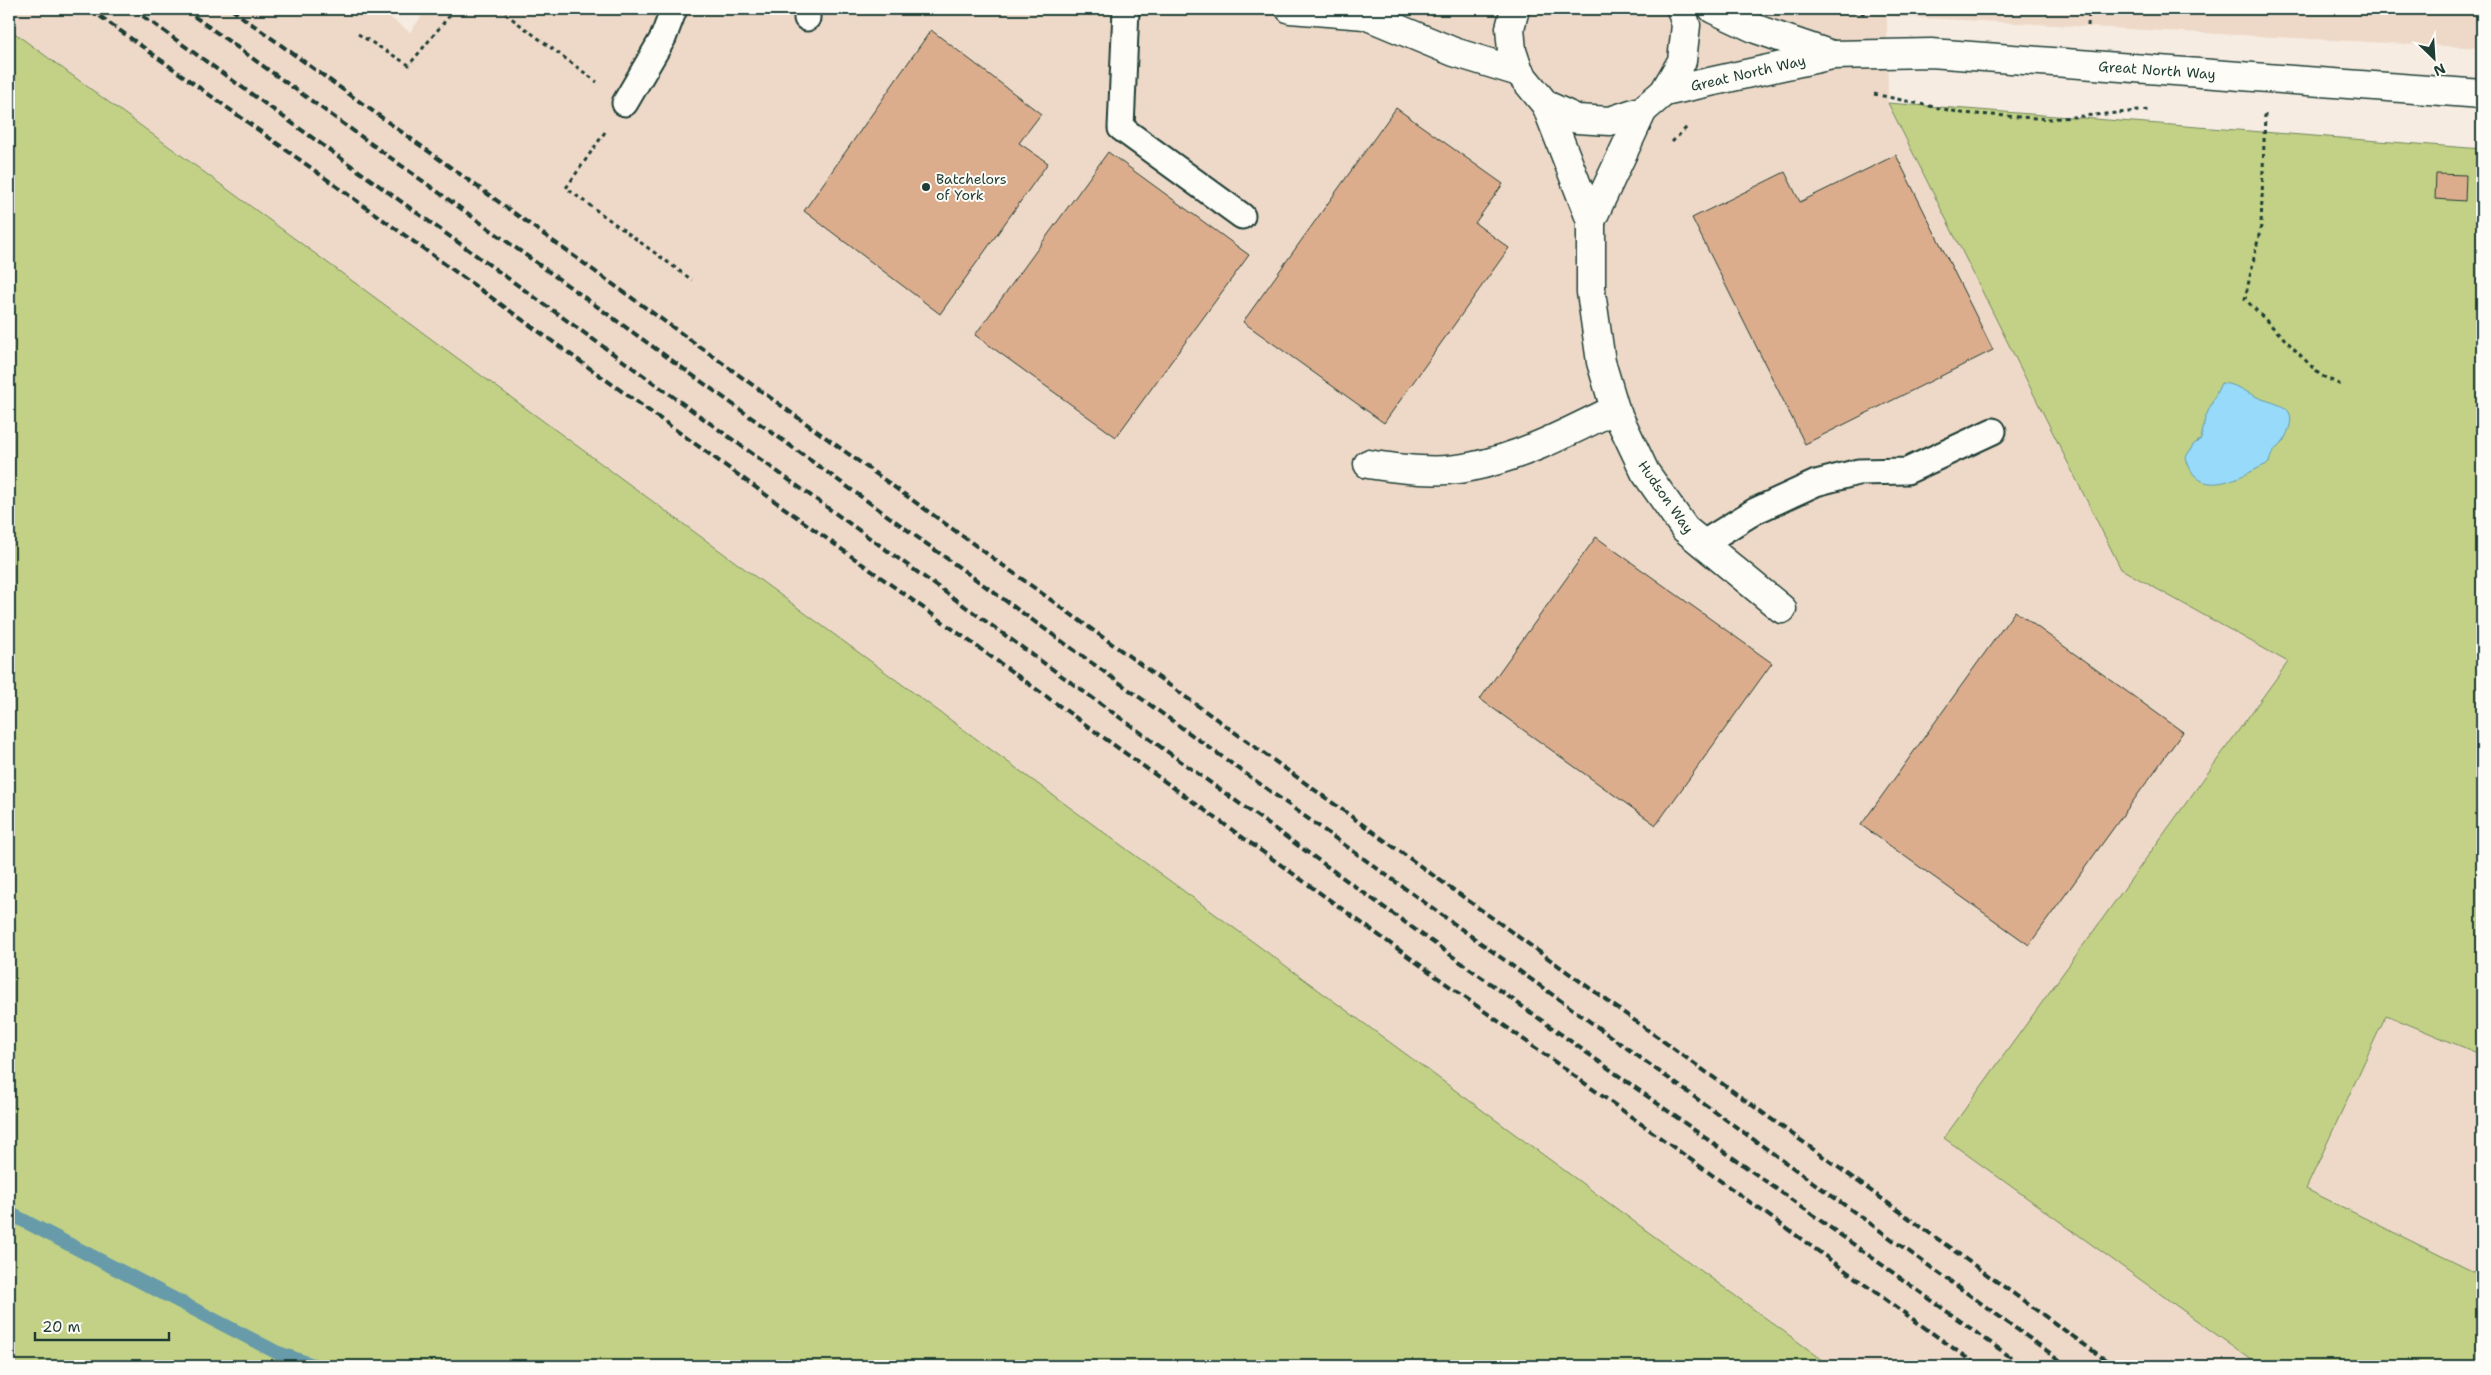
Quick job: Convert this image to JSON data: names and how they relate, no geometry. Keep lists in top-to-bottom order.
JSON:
{
  "streets": {
    "street": ["Great North Way", "Hudson Way"]
  },
  "places": ["Batchelors of York"],
  "scale_bar": "20 m",
  "north": "bottom right"
}
